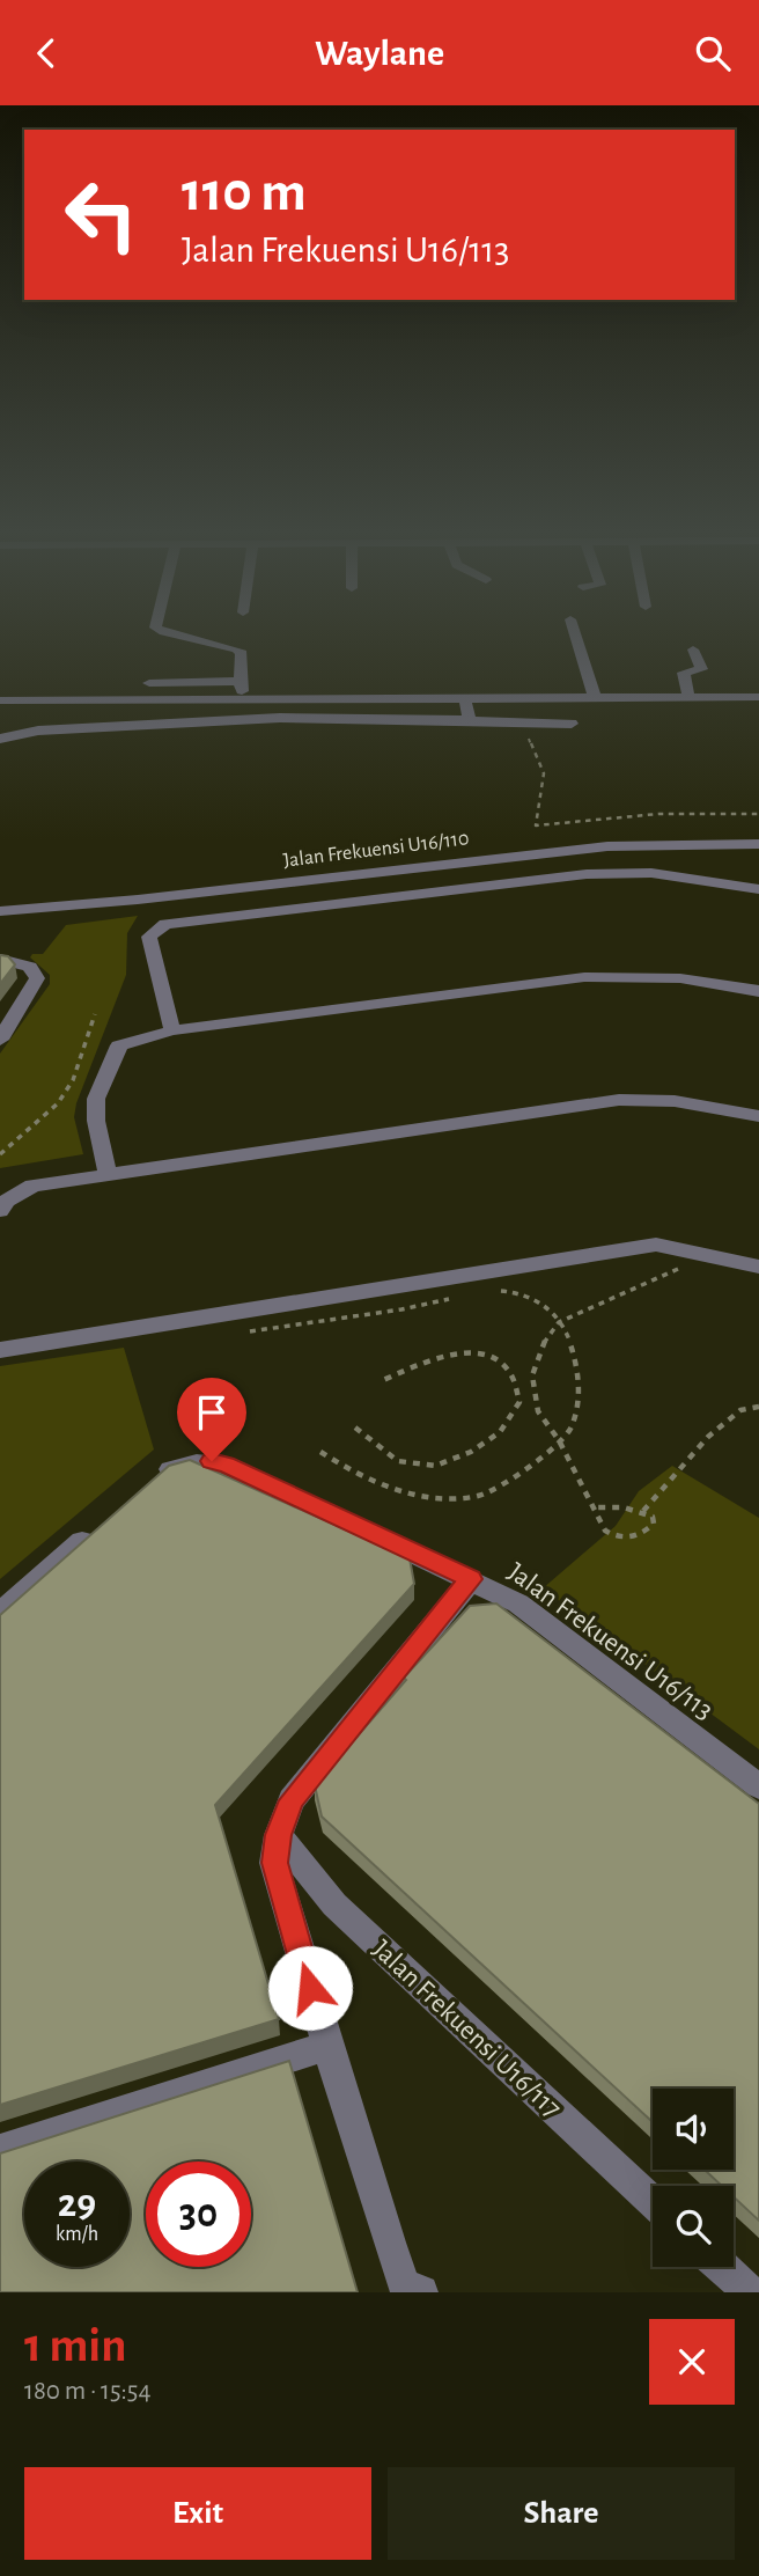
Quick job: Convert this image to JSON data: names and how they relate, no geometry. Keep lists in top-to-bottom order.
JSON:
{
  "streets": {
    "street": ["Jalan Frekuensi U16/110", "Jalan Frekuensi U16/113", "Jalan Frekuensi U16/117"]
  },
  "page": {
    "header": "Waylane",
    "turn": ["110 m", "Jalan Frekuensi U16/113"],
    "speed": "29 km/h",
    "limit": "30",
    "heading": ["1 min", "180 m · 15:54"],
    "buttons": ["Exit", "Share"]
  }
}
